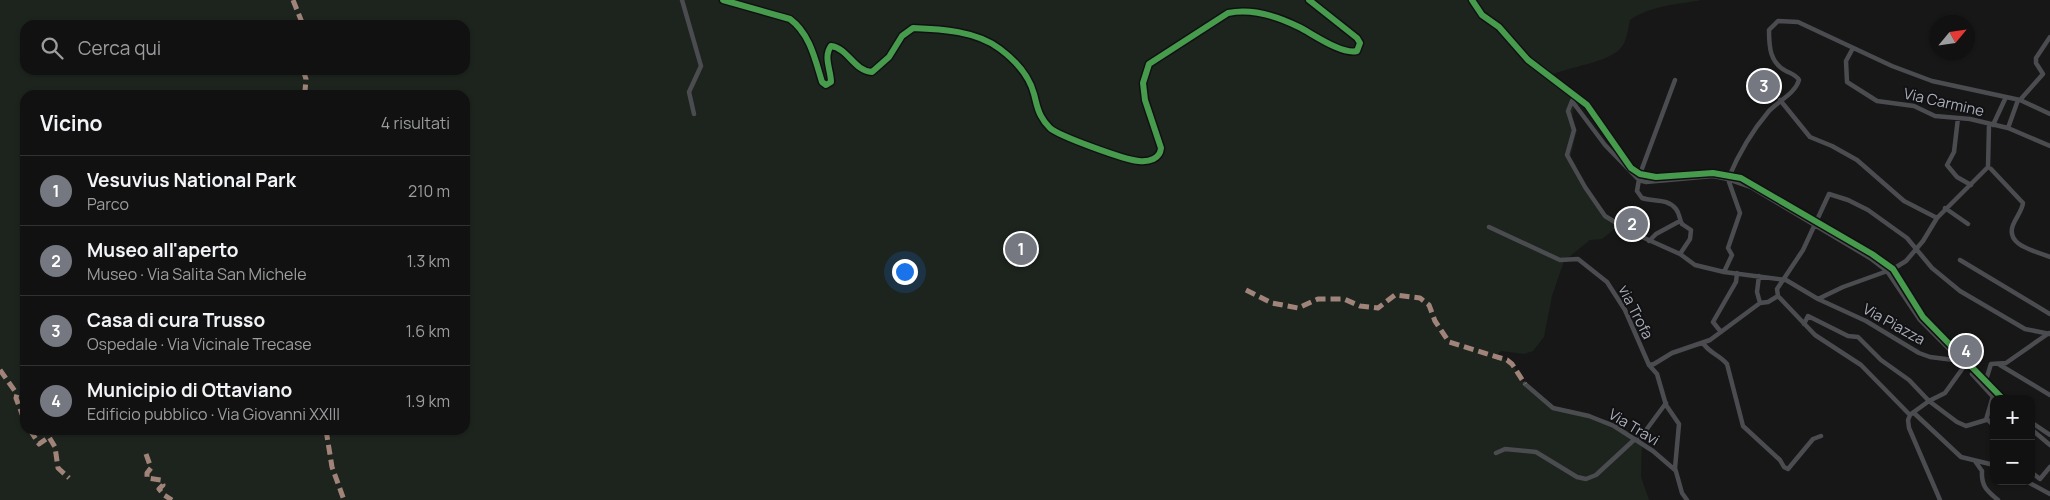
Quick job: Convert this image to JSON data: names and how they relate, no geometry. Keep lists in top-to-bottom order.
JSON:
{
  "streets": {
    "street": [
      "Via Carmine",
      "via Trofa",
      "Via Piazza",
      "Via Travi"
    ]
  },
  "crossings": [
    ["via Trofa", "Via Travi"]
  ],
  "north": "top right",
  "page": {
    "search": "Cerca qui",
    "pins": [
      "3",
      "2",
      "1",
      "4"
    ],
    "heading": ["Vicino", "4 risultati"],
    "list": [
      {
        "mark": "1",
        "name": "Vesuvius National Park",
        "note": "Parco",
        "value": "210 m"
      },
      {
        "mark": "2",
        "name": "Museo all'aperto",
        "note": "Museo · Via Salita San Michele",
        "value": "1.3 km"
      },
      {
        "mark": "3",
        "name": "Casa di cura Trusso",
        "note": "Ospedale · Via Vicinale Trecase",
        "value": "1.6 km"
      },
      {
        "mark": "4",
        "name": "Municipio di Ottaviano",
        "note": "Edificio pubblico · Via Giovanni XXIII",
        "value": "1.9 km"
      }
    ],
    "map_buttons": ["+", "−"]
  }
}
